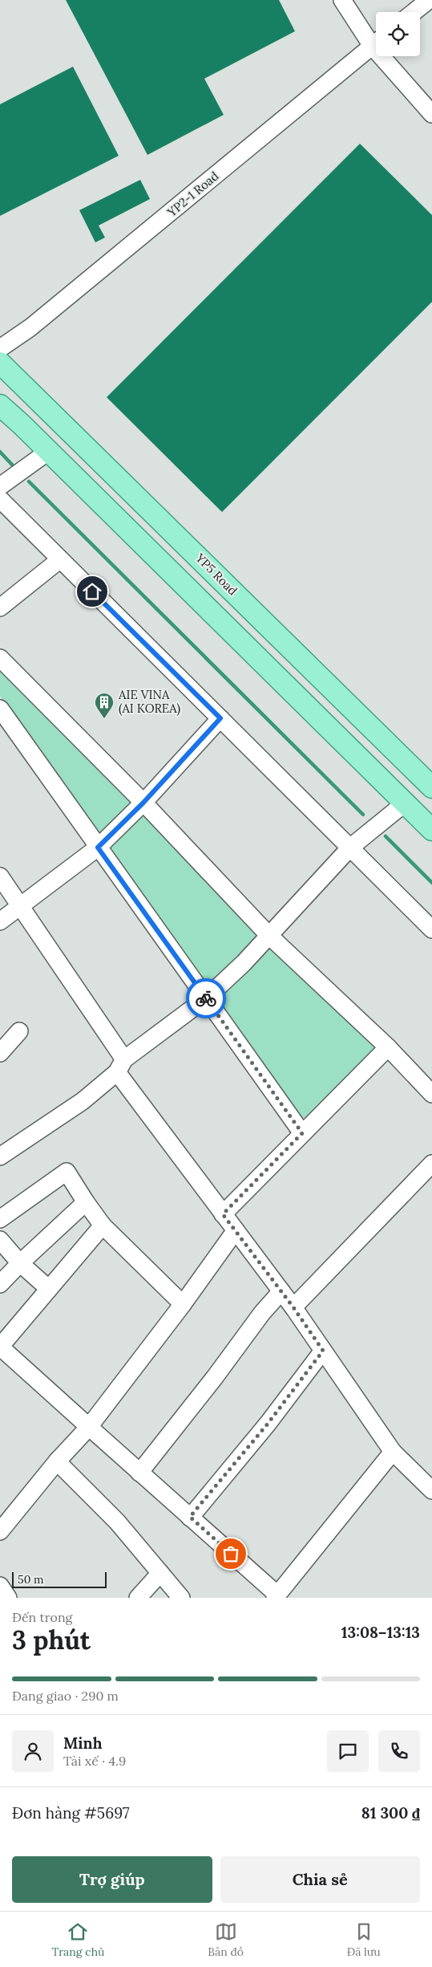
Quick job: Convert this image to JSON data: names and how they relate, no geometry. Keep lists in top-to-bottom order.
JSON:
{
  "streets": {
    "main road": ["YP5 Road"],
    "street": ["YP2-1 Road"]
  },
  "places": {
    "building": ["AIE VINA (AI KOREA)"]
  },
  "scale_bar": "50 m",
  "page": {
    "scale": "50 m",
    "heading": ["3 phút", "Đến trong", "13:08–13:13"],
    "panel": [
      "Minh",
      "Tài xế · 4.9",
      "Đơn hàng #5697",
      "81 300 ₫"
    ],
    "bar": "Đang giao · 290 m",
    "buttons": ["Trợ giúp", "Chia sẻ"],
    "tabs": ["Trang chủ", "Bản đồ", "Đã lưu"]
  }
}
